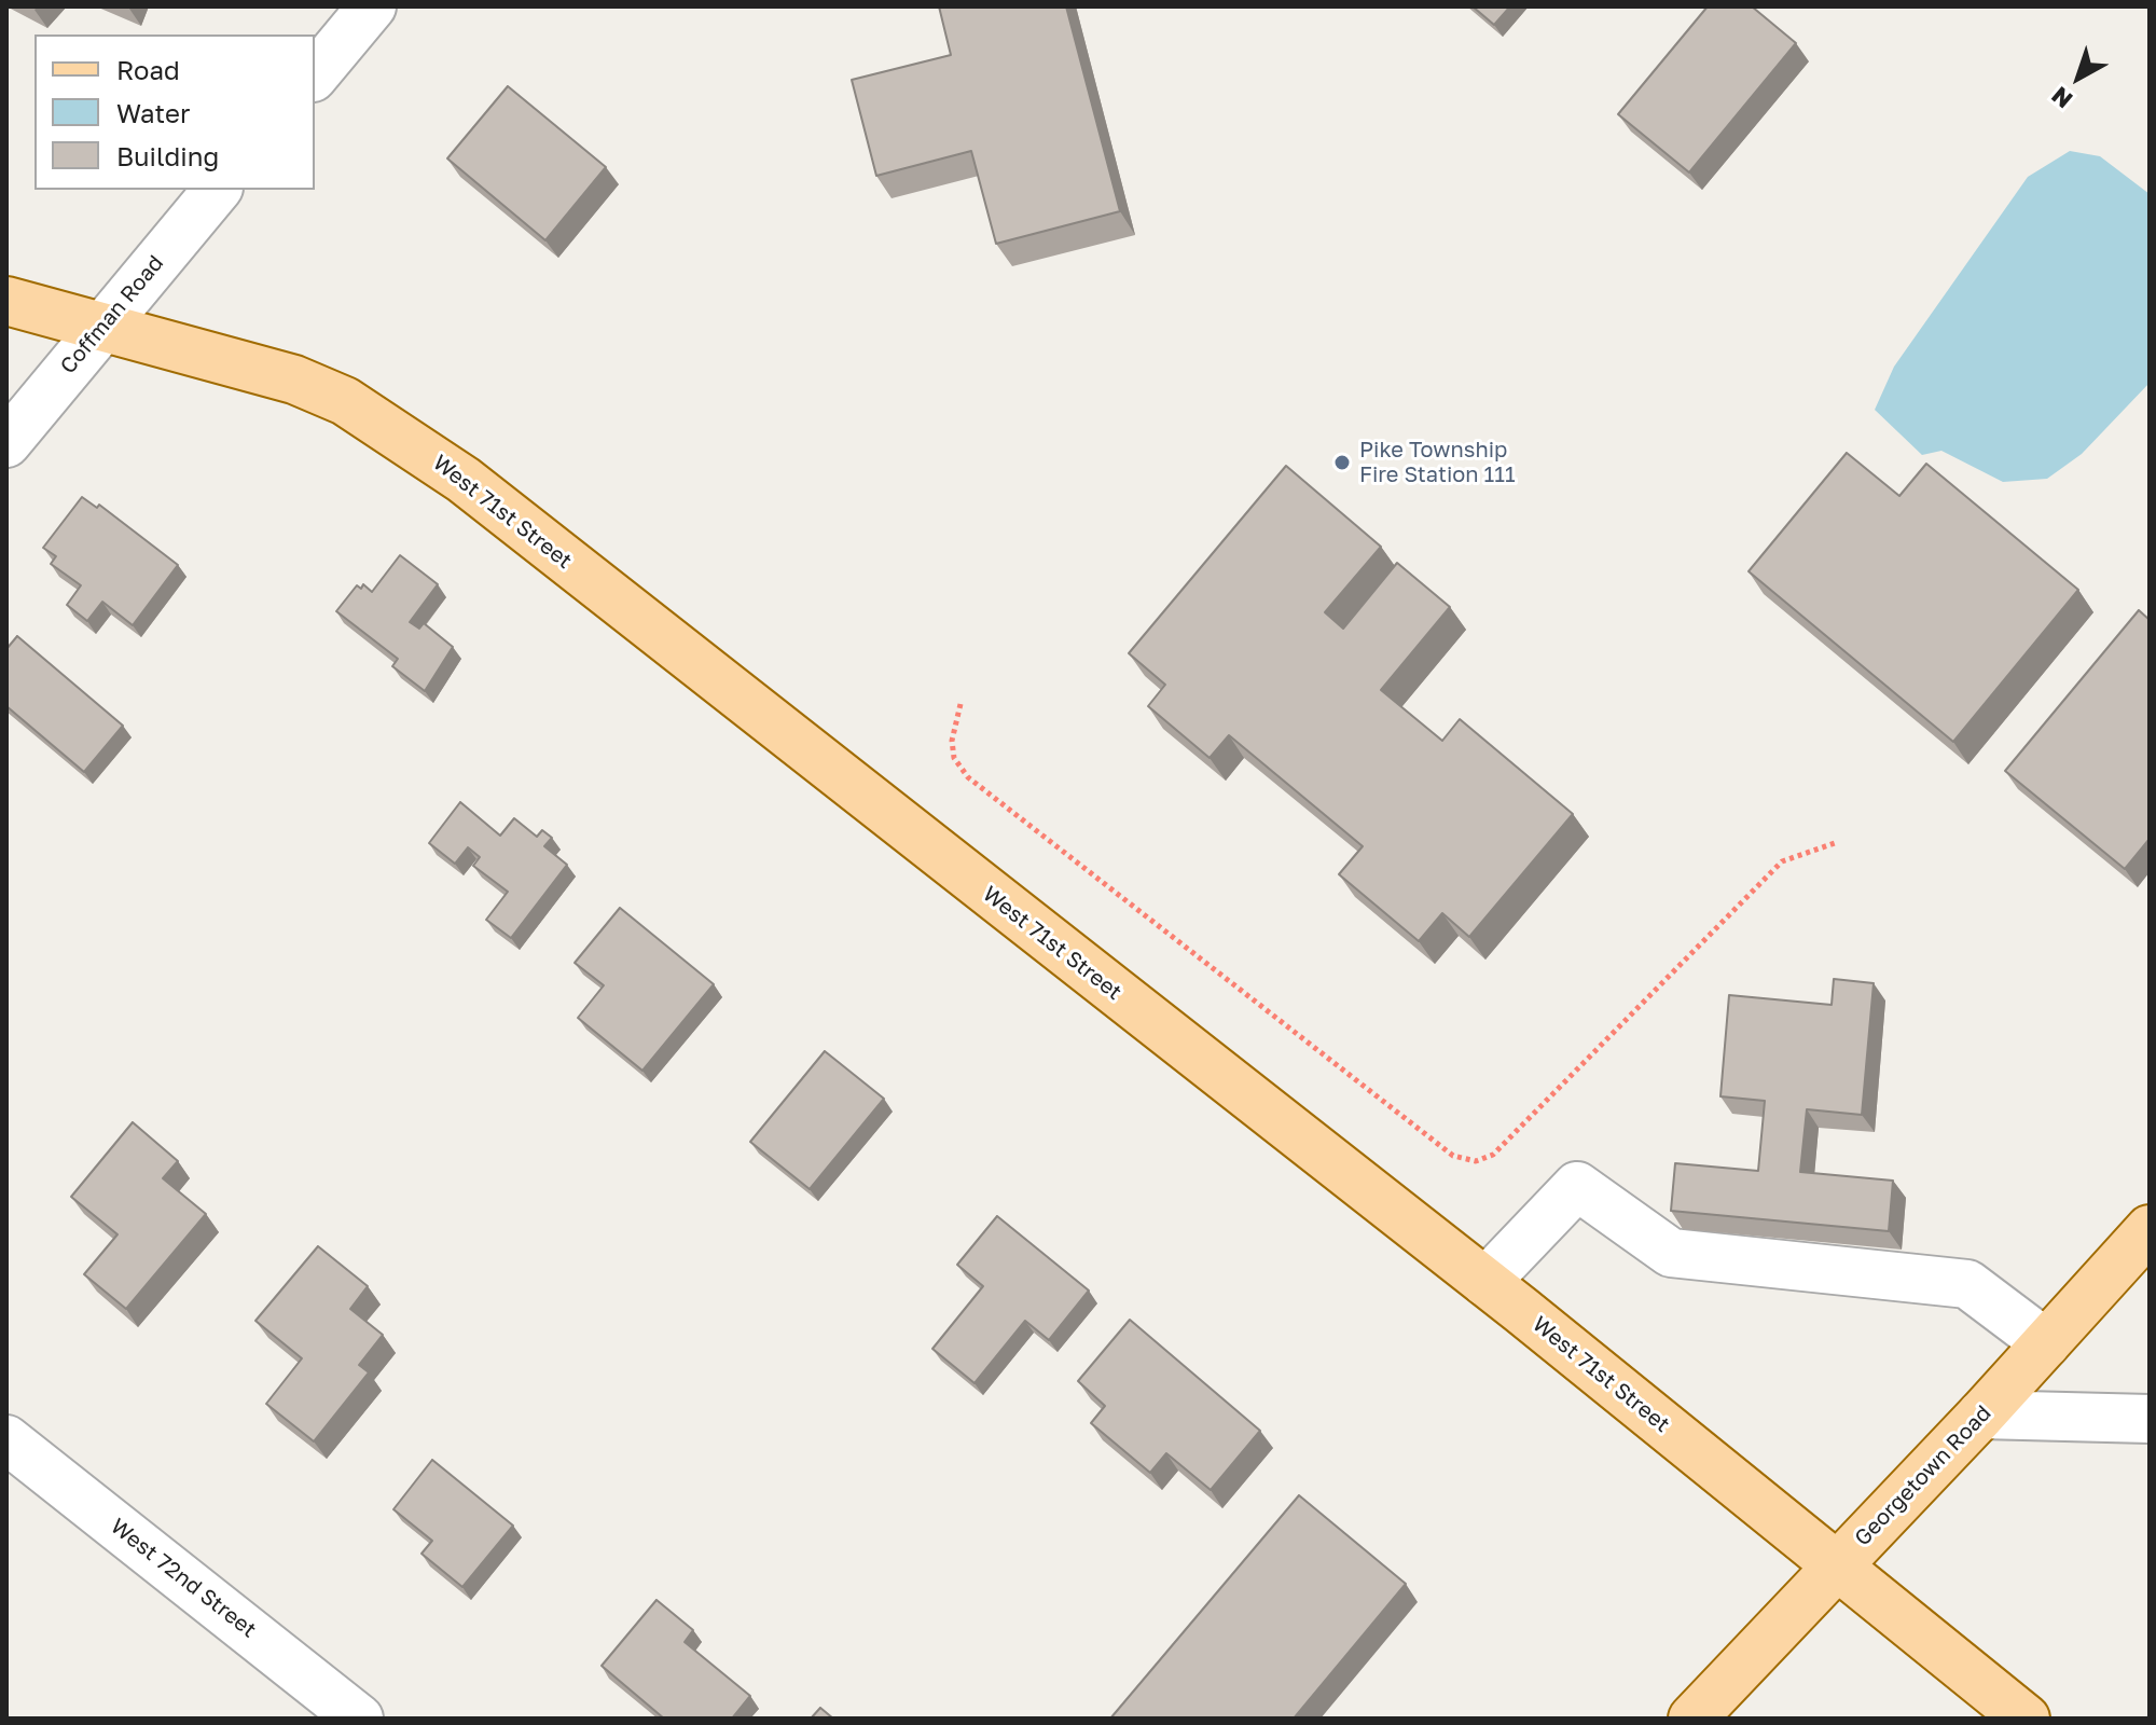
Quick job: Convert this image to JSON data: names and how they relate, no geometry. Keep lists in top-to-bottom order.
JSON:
{
  "streets": {
    "main road": ["West 71st Street", "Georgetown Road"],
    "street": ["Coffman Road", "West 72nd Street"]
  },
  "crossings": [
    ["Coffman Road", "West 71st Street"],
    ["West 71st Street", "Georgetown Road"]
  ],
  "places": ["Pike Township Fire Station 111"],
  "legend": ["Road", "Water", "Building"],
  "north": "bottom left"
}
